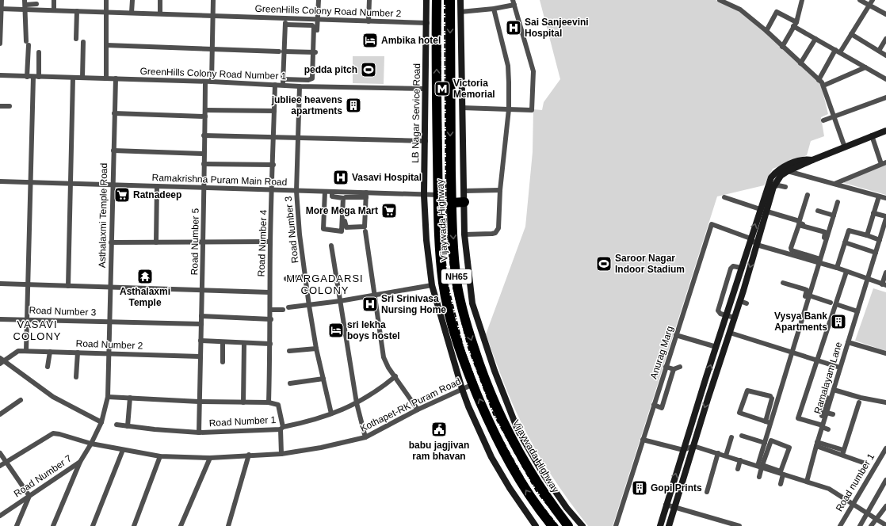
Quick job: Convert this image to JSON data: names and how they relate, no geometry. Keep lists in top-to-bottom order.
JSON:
{
  "streets": {
    "highway": ["Vijaywada Highway", "NH65"],
    "street": [
      "GreenHills Colony Road Number 2",
      "GreenHills Colony Road Number 1",
      "LB Nagar Service Road",
      "Ramakrishna Puram Main Road",
      "Asthalaxmi Temple Road",
      "Road Number 3",
      "Road Number 5",
      "Road Number 4",
      "Road Number 2",
      "Anurag Marg",
      "Ramalayam Lane",
      "Kothapet-RK Puram Road",
      "Road Number 1",
      "Road Number 7",
      "Road number 1"
    ]
  },
  "crossings": [
    ["GreenHills Colony Road Number 2", "LB Nagar Service Road"],
    ["GreenHills Colony Road Number 1", "LB Nagar Service Road"],
    ["GreenHills Colony Road Number 1", "Asthalaxmi Temple Road"],
    ["GreenHills Colony Road Number 1", "Road Number 3"],
    ["GreenHills Colony Road Number 1", "Road Number 5"],
    ["GreenHills Colony Road Number 1", "Road Number 4"],
    ["LB Nagar Service Road", "Ramakrishna Puram Main Road"],
    ["LB Nagar Service Road", "Kothapet-RK Puram Road"],
    ["Ramakrishna Puram Main Road", "Asthalaxmi Temple Road"],
    ["Ramakrishna Puram Main Road", "Vijaywada Highway"],
    ["Ramakrishna Puram Main Road", "Road Number 3"],
    ["Ramakrishna Puram Main Road", "Road Number 5"],
    ["Ramakrishna Puram Main Road", "Road Number 4"],
    ["Asthalaxmi Temple Road", "Road Number 3"],
    ["Asthalaxmi Temple Road", "Road Number 2"],
    ["Asthalaxmi Temple Road", "Kothapet-RK Puram Road"],
    ["Asthalaxmi Temple Road", "Road Number 7"],
    ["Vijaywada Highway", "Kothapet-RK Puram Road"],
    ["Road Number 3", "Road Number 5"],
    ["Road Number 3", "Road Number 1"],
    ["Road Number 5", "Road Number 2"],
    ["Road Number 5", "Road Number 1"]
  ],
  "districts": ["MARGADARSI COLONY", "VASAVI COLONY"],
  "places": {
    "hospital": ["Sai Sanjeevini Hospital", "Vasavi Hospital", "Sri Srinivasa Nursing Home"],
    "hotel": ["Ambika hotel", "sri lekha boys hostel"],
    "sports": ["pedda pitch", "Saroor Nagar Indoor Stadium"],
    "metro station": ["Victoria Memorial"],
    "building": ["jubliee heavens apartments", "Vysya Bank Apartments", "Gopi Prints"],
    "supermarket": ["Ratnadeep", "More Mega Mart"],
    "temple": ["Asthalaxmi Temple"],
    "public building": ["babu jagjivan ram bhavan"]
  }
}
